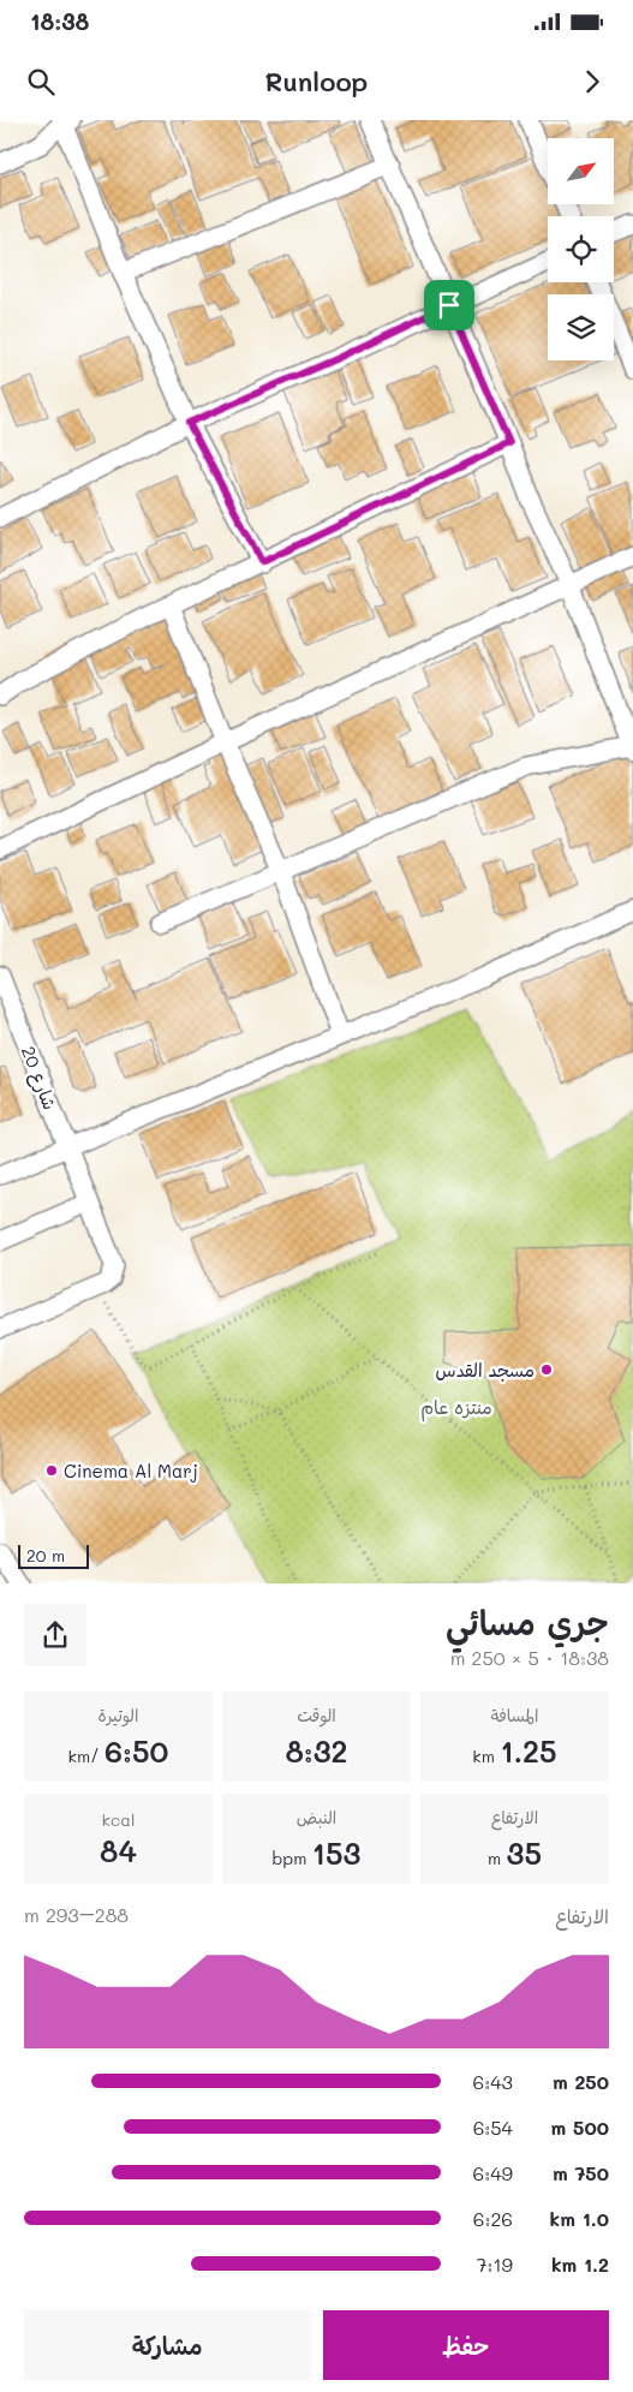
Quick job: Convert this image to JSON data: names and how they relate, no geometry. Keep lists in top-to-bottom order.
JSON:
{
  "streets": {
    "street": ["شارع 20"]
  },
  "parks": ["منتزه عام"],
  "places": ["مسجد القدس", "Cinema Al Marj"],
  "scale_bar": "20 m",
  "north": "top right",
  "page": {
    "status": "18:38",
    "header": "Runloop",
    "scale": "20 m",
    "heading": ["جري مسائي", "18:38 · 5 × 250 m"],
    "stats": [
      ["المسافة", "1.25 km"],
      ["الوقت", "8:32"],
      ["الوتيرة", "6:50 /km"],
      ["الارتفاع", "35 m"],
      ["النبض", "153 bpm"],
      ["kcal", "84"]
    ],
    "chart": ["الارتفاع", "288–293 m"],
    "list": [
      {
        "name": "250 m",
        "note": "6:43"
      },
      {
        "name": "500 m",
        "note": "6:54"
      },
      {
        "name": "750 m",
        "note": "6:49"
      },
      {
        "name": "1.0 km",
        "note": "6:26"
      },
      {
        "name": "1.2 km",
        "note": "7:19"
      }
    ],
    "buttons": ["حفظ", "مشاركة"]
  }
}
